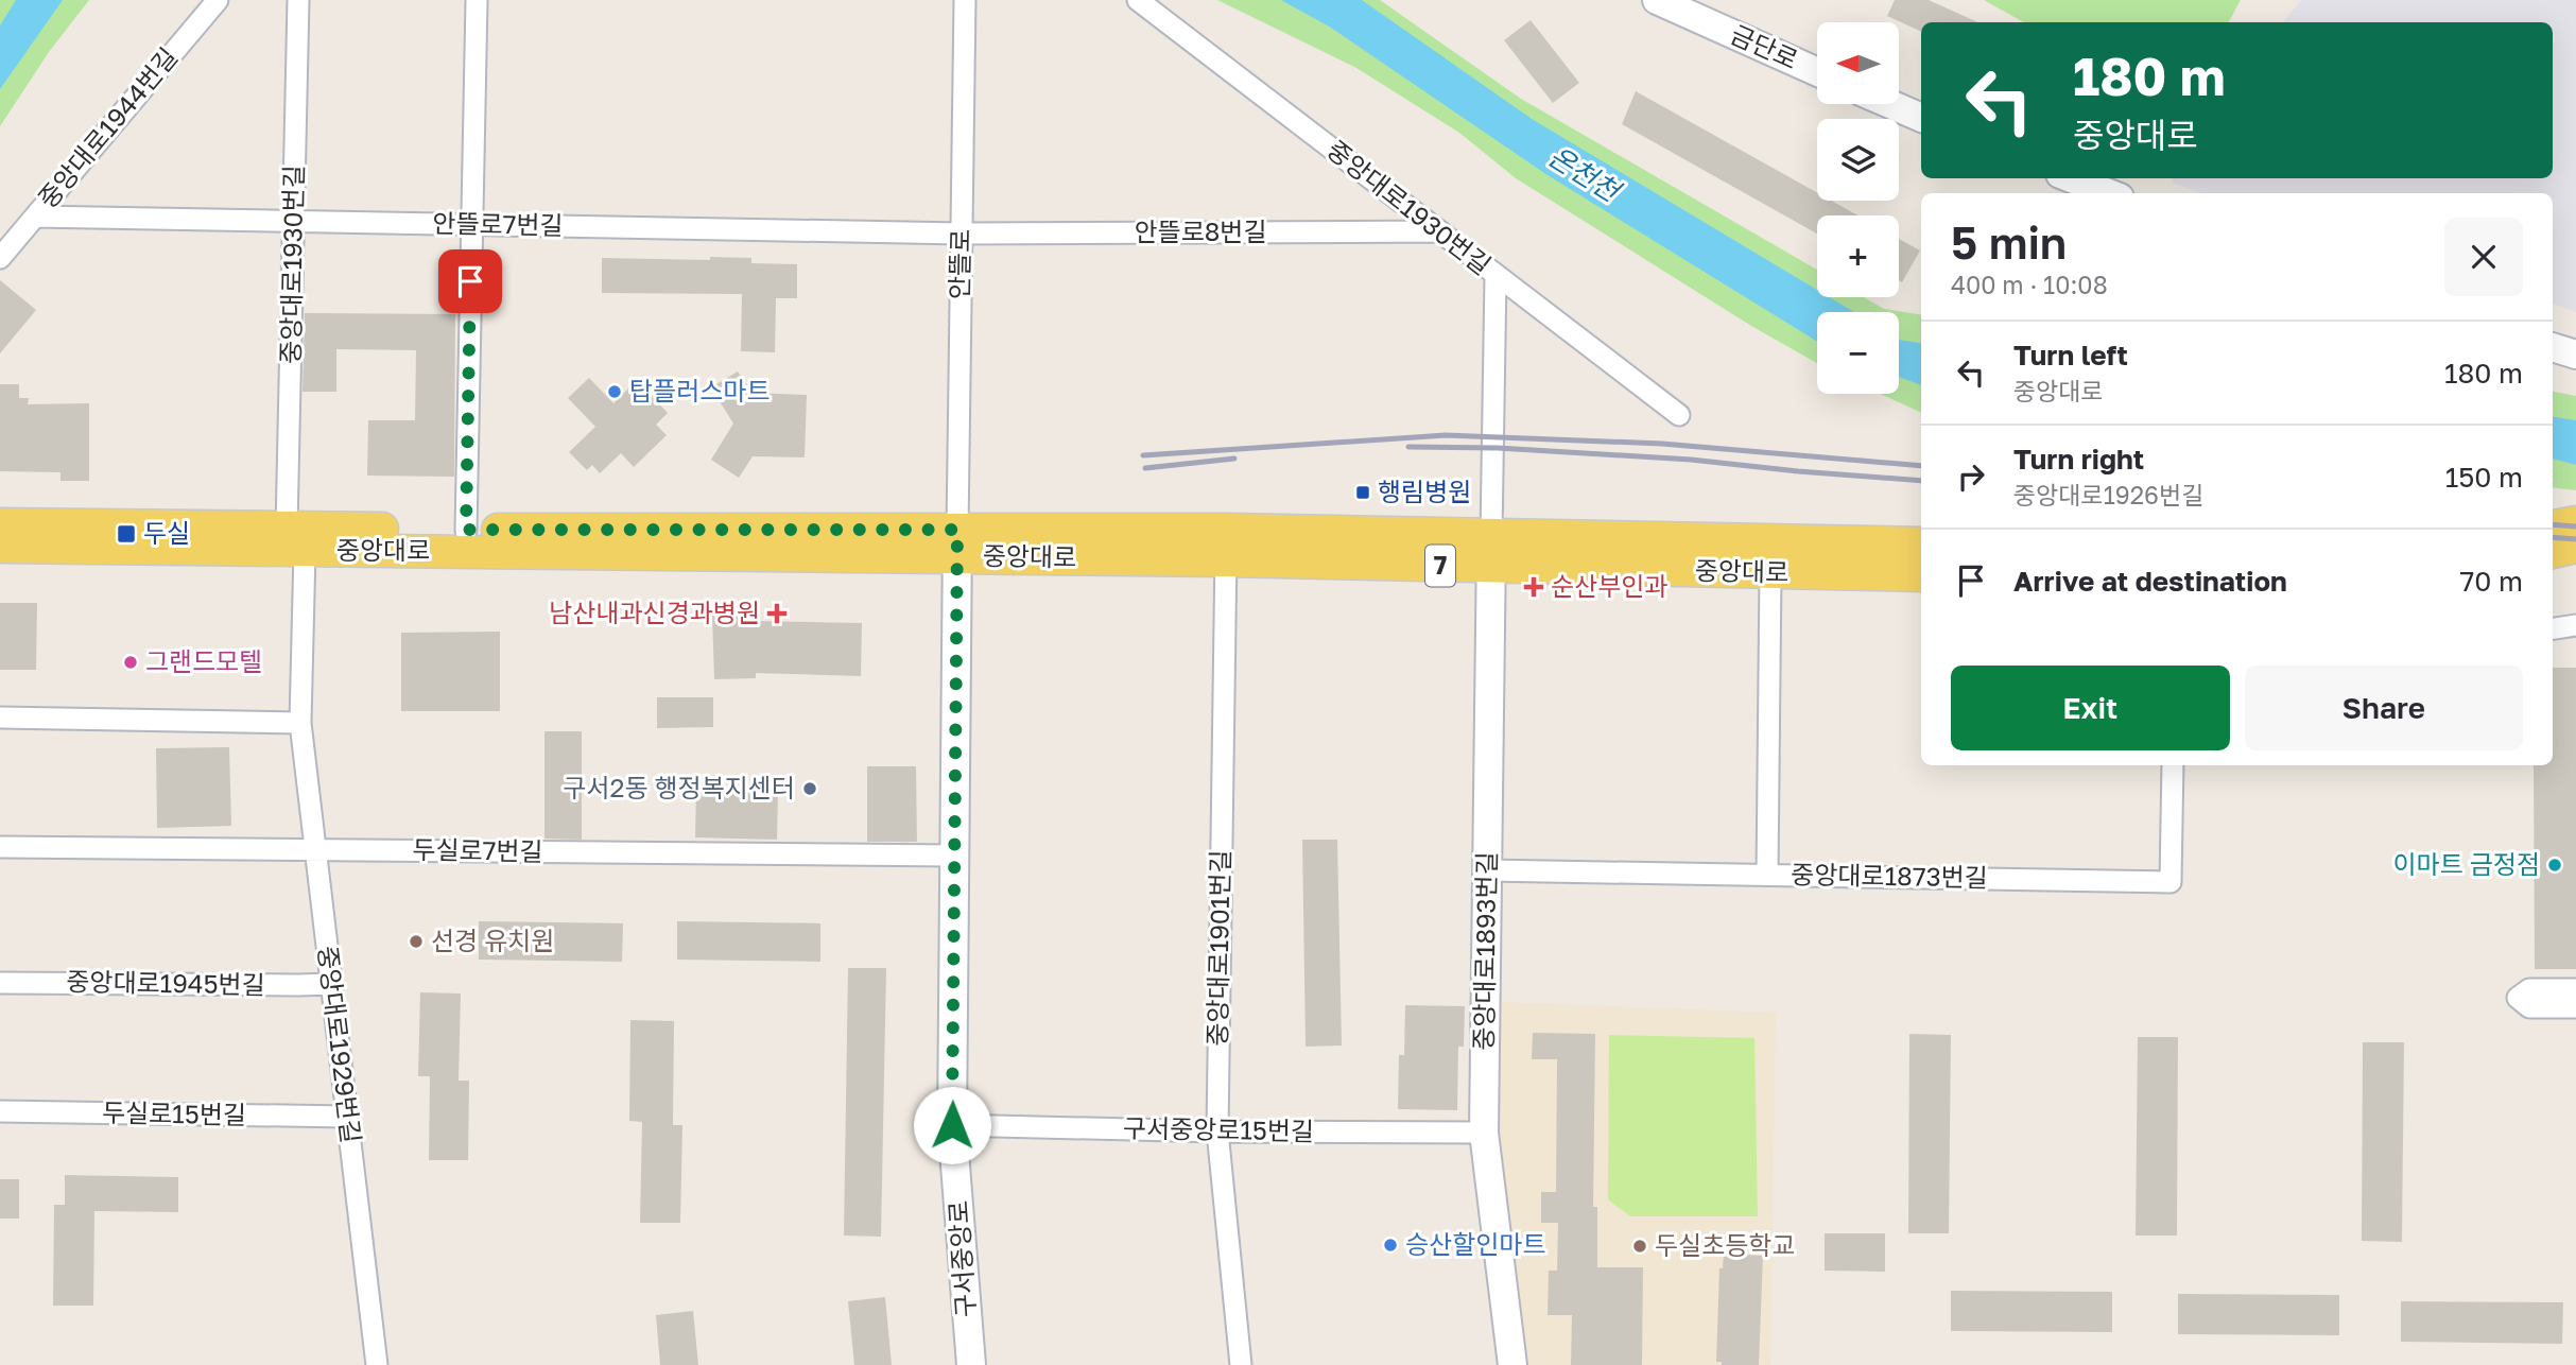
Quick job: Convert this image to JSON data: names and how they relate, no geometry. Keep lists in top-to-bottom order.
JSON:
{
  "streets": {
    "main road": ["중앙대로", "7"],
    "street": [
      "금단로",
      "중앙대로1944번길",
      "중앙대로1930번길",
      "안뜰로7번길",
      "안뜰로8번길",
      "안뜰로",
      "두실로7번길",
      "중앙대로1873번길",
      "중앙대로1901번길",
      "중앙대로1893번길",
      "중앙대로1945번길",
      "중앙대로1929번길",
      "두실로15번길",
      "구서중앙로15번길",
      "구서중앙로"
    ]
  },
  "crossings": [
    ["중앙대로1944번길", "안뜰로7번길"],
    ["중앙대로1930번길", "안뜰로7번길"],
    ["중앙대로1930번길", "안뜰로8번길"],
    ["중앙대로1930번길", "중앙대로"],
    ["중앙대로1930번길", "중앙대로1929번길"],
    ["안뜰로7번길", "안뜰로8번길"],
    ["안뜰로7번길", "안뜰로"],
    ["안뜰로8번길", "안뜰로"],
    ["안뜰로", "중앙대로"],
    ["안뜰로", "구서중앙로"],
    ["중앙대로", "중앙대로1901번길"],
    ["중앙대로", "중앙대로1893번길"],
    ["중앙대로", "중앙대로1929번길"],
    ["중앙대로", "구서중앙로"],
    ["두실로7번길", "중앙대로1929번길"],
    ["두실로7번길", "구서중앙로"],
    ["중앙대로1873번길", "중앙대로1893번길"],
    ["중앙대로1901번길", "구서중앙로15번길"],
    ["중앙대로1893번길", "구서중앙로15번길"],
    ["중앙대로1945번길", "중앙대로1929번길"],
    ["중앙대로1929번길", "두실로15번길"],
    ["구서중앙로15번길", "구서중앙로"]
  ],
  "water": ["온천천"],
  "places": {
    "other": [
      "탑플러스마트",
      "그랜드모텔",
      "구서2동 행정복지센터",
      "이마트 금정점",
      "선경 유치원",
      "승산할인마트",
      "두실초등학교"
    ],
    "transit": ["행림병원", "두실"],
    "health": ["순산부인과", "남산내과신경과병원"]
  },
  "north": "left",
  "page": {
    "map_buttons": ["+", "−"],
    "turn": ["180 m", "중앙대로"],
    "heading": ["5 min", "400 m · 10:08"],
    "list": [
      {
        "name": "Turn left",
        "note": "중앙대로",
        "value": "180 m"
      },
      {
        "name": "Turn right",
        "note": "중앙대로1926번길",
        "value": "150 m"
      },
      {
        "name": "Arrive at destination",
        "value": "70 m"
      }
    ],
    "buttons": ["Exit", "Share"]
  }
}
